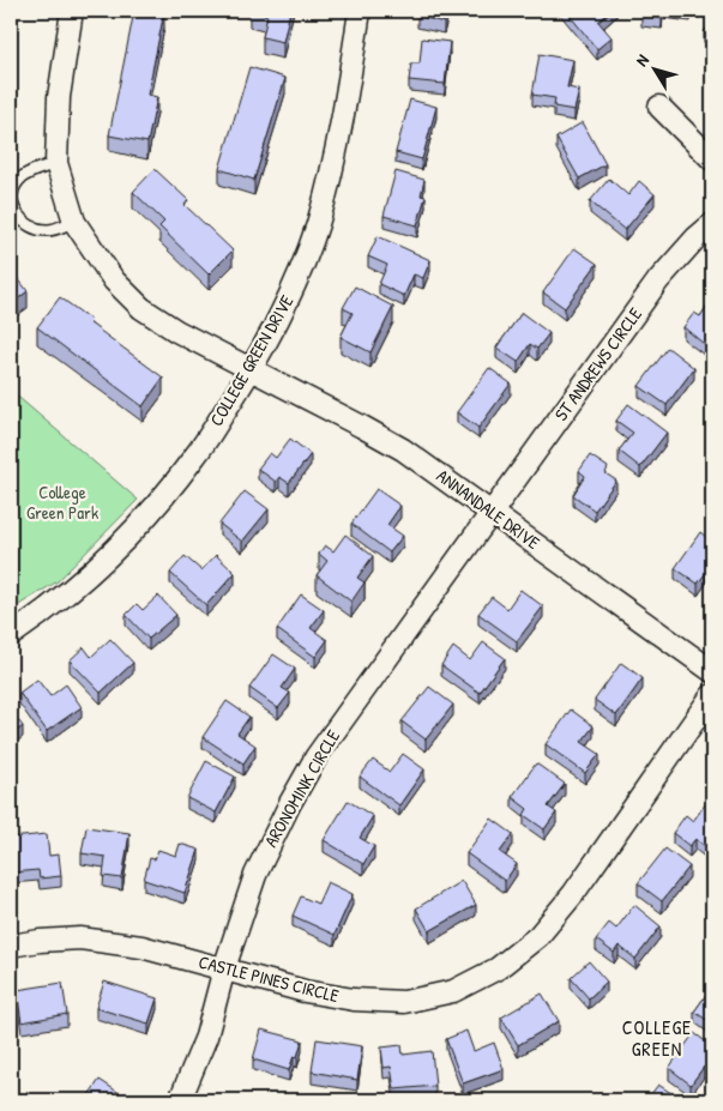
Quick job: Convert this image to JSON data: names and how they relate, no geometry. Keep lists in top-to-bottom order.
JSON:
{
  "streets": {
    "street": [
      "COLLEGE GREEN DRIVE",
      "ST ANDREWS CIRCLE",
      "ANNANDALE DRIVE",
      "ARONOMINK CIRCLE",
      "CASTLE PINES CIRCLE"
    ]
  },
  "crossings": [
    ["COLLEGE GREEN DRIVE", "ANNANDALE DRIVE"],
    ["ST ANDREWS CIRCLE", "ANNANDALE DRIVE"],
    ["ST ANDREWS CIRCLE", "ARONOMINK CIRCLE"],
    ["ANNANDALE DRIVE", "ARONOMINK CIRCLE"],
    ["ARONOMINK CIRCLE", "CASTLE PINES CIRCLE"]
  ],
  "districts": ["COLLEGE GREEN"],
  "parks": ["College Green Park"],
  "north": "top left"
}
